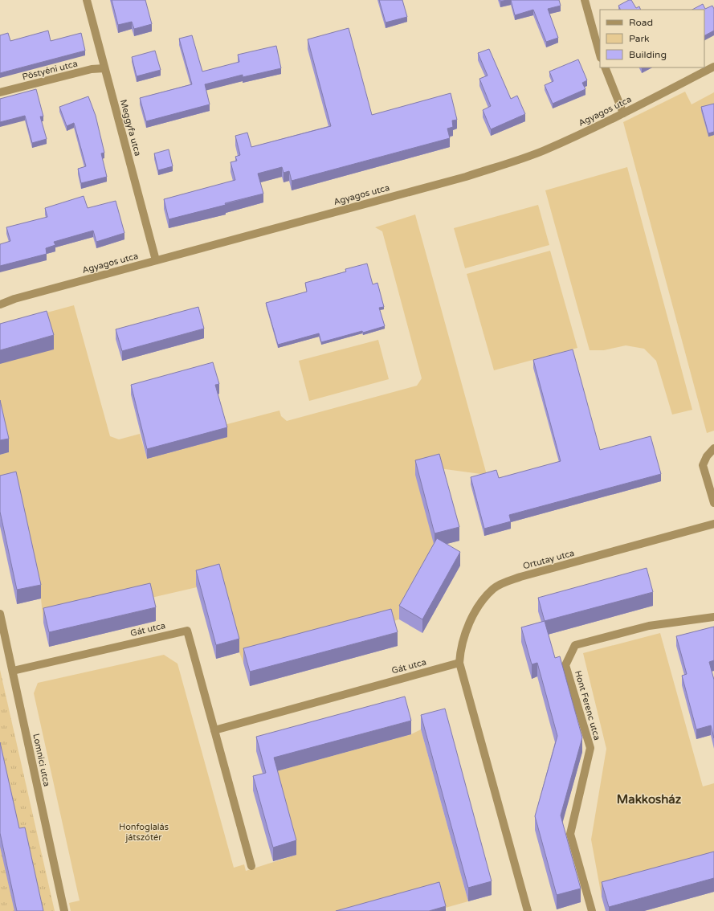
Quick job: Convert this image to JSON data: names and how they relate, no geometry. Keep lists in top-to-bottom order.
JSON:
{
  "streets": {
    "street": [
      "Pöstyéni utca",
      "Agyagos utca",
      "Meggyfa utca",
      "Ortutay utca",
      "Gát utca",
      "Hont Ferenc utca",
      "Lomnici utca"
    ]
  },
  "crossings": [
    ["Pöstyéni utca", "Meggyfa utca"],
    ["Agyagos utca", "Meggyfa utca"],
    ["Ortutay utca", "Gát utca"],
    ["Gát utca", "Lomnici utca"]
  ],
  "districts": ["Makkosház"],
  "parks": ["Honfoglalás játszótér"],
  "legend": ["Road", "Park", "Building"]
}
